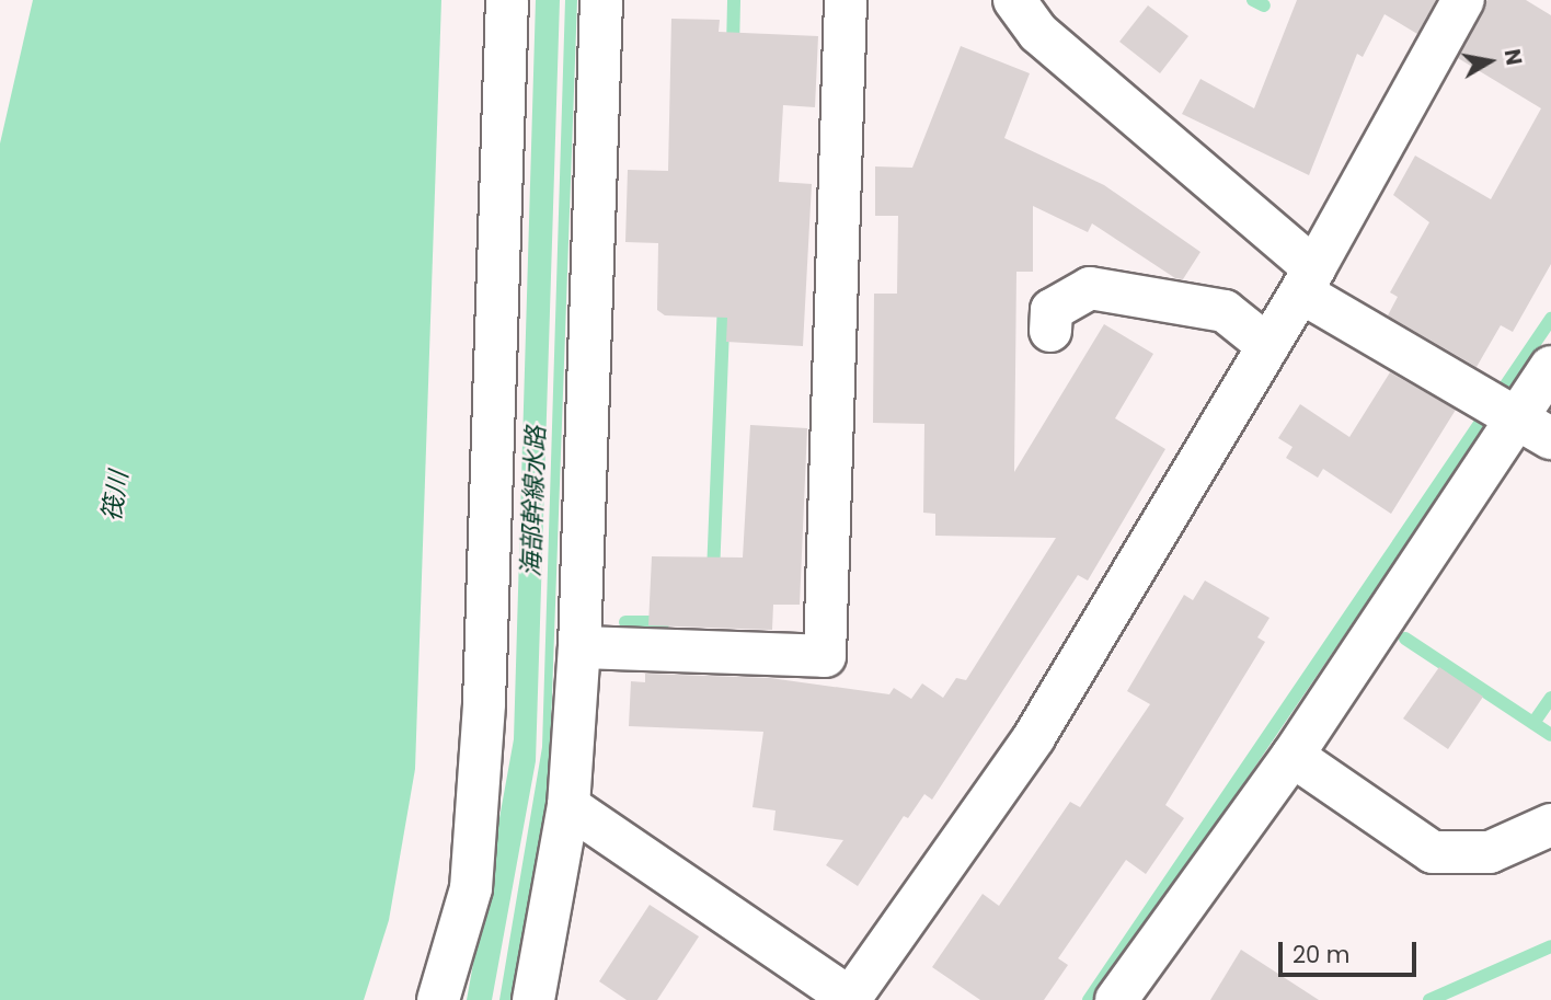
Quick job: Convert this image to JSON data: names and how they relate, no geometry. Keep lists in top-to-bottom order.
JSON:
{
  "water": ["筏川", "海部幹線水路"],
  "scale_bar": "20 m",
  "north": "right"
}
